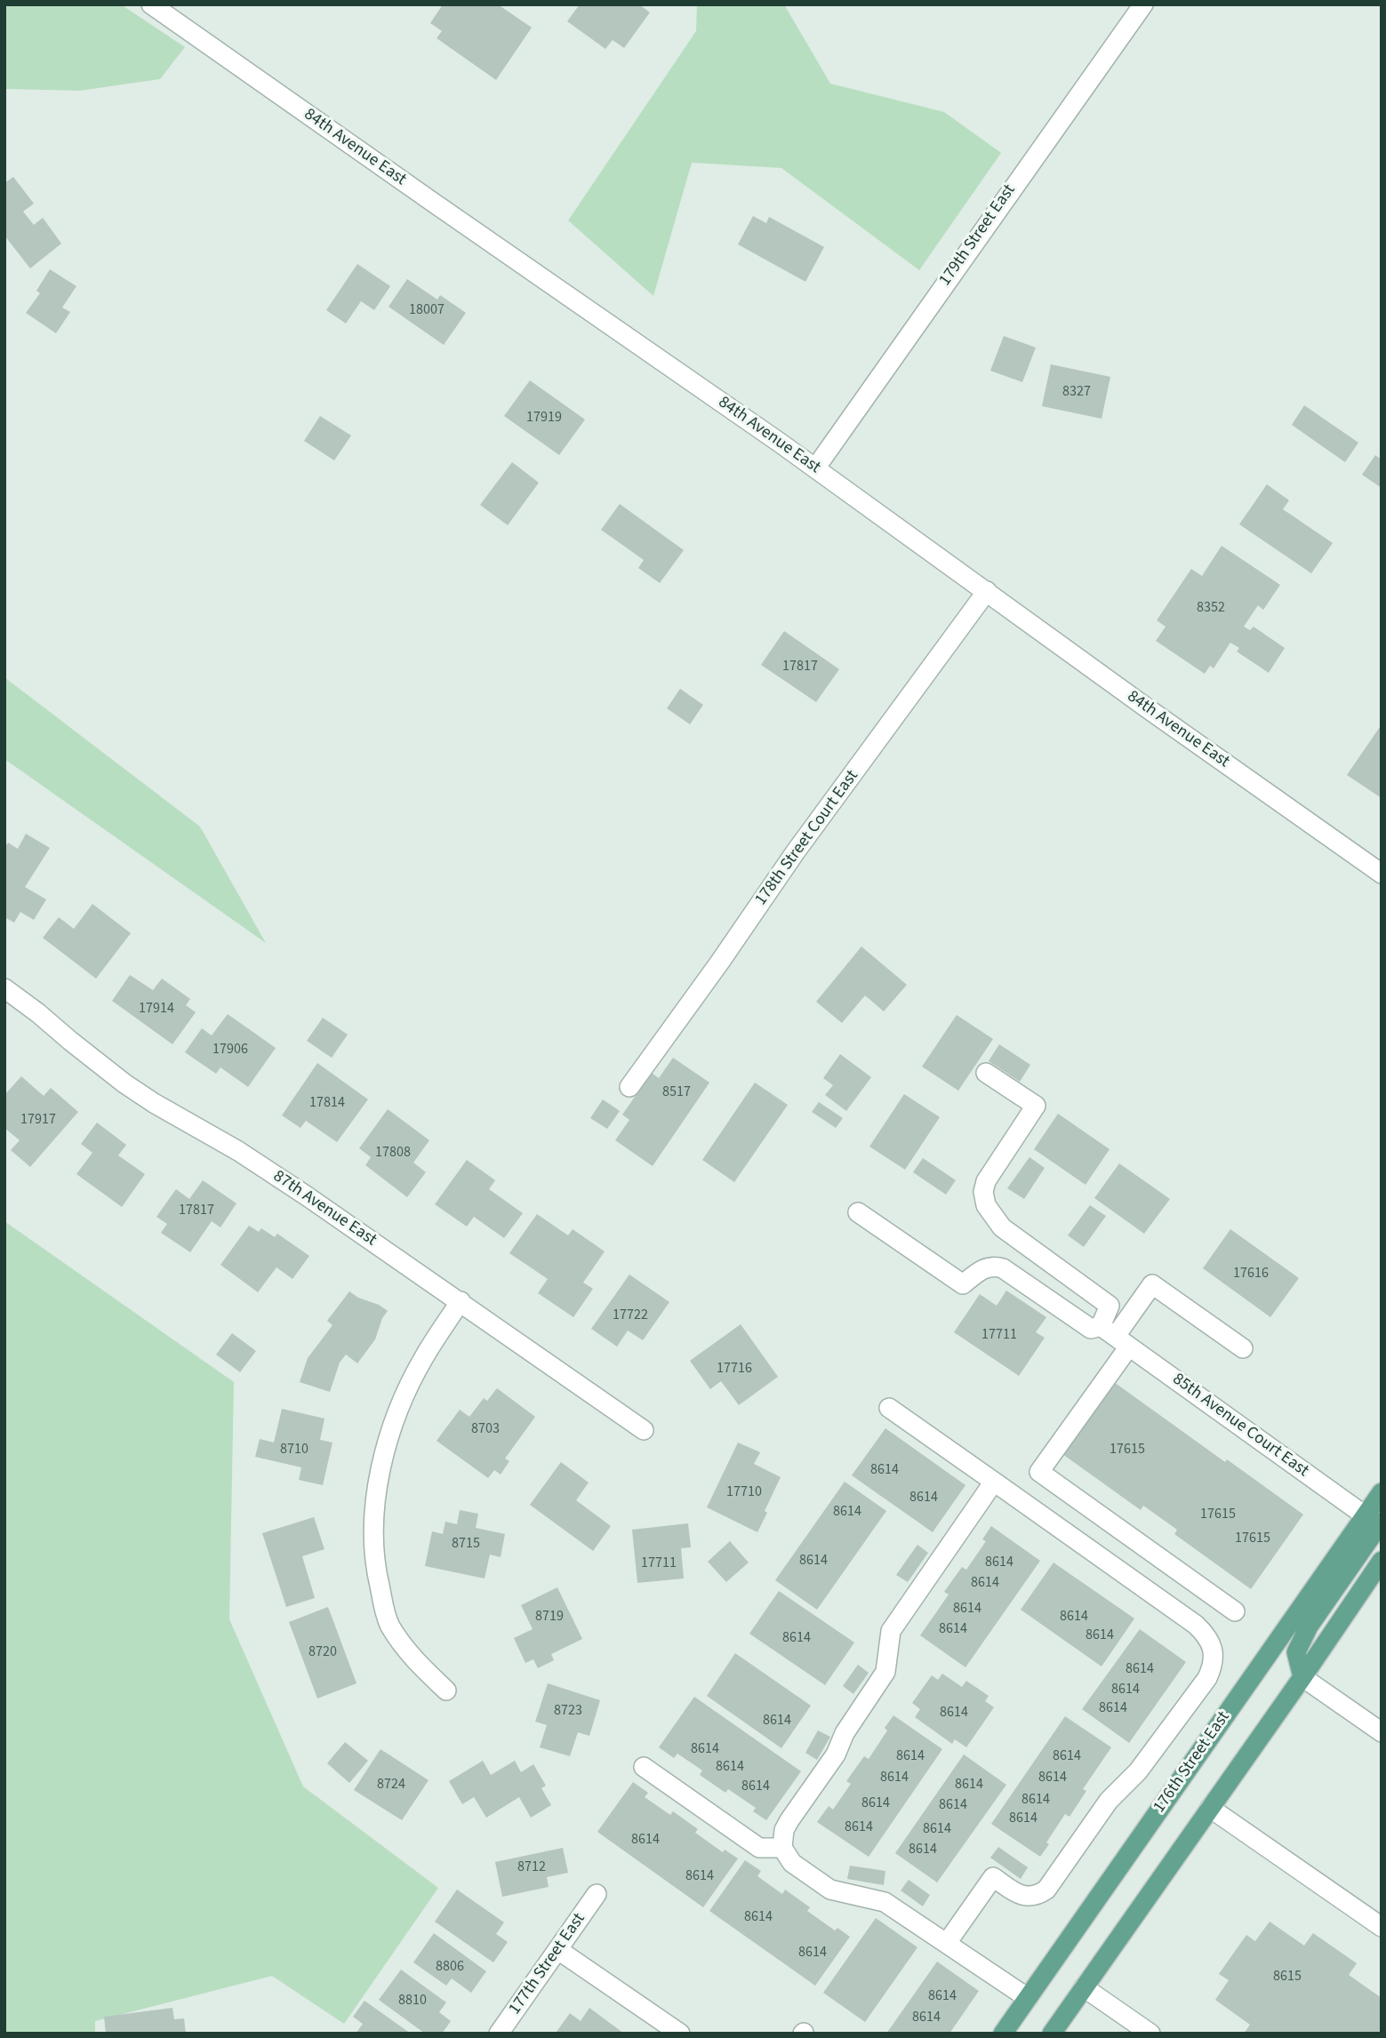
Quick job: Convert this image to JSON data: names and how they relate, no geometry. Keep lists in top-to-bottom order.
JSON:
{
  "streets": {
    "main road": ["176th Street East"],
    "street": [
      "84th Avenue East",
      "179th Street East",
      "178th Street Court East",
      "87th Avenue East",
      "85th Avenue Court East",
      "177th Street East"
    ]
  },
  "crossings": [
    ["84th Avenue East", "179th Street East"],
    ["84th Avenue East", "178th Street Court East"],
    ["85th Avenue Court East", "176th Street East"]
  ],
  "house_numbers": [
    "18007",
    "8327",
    "17919",
    "8352",
    "17817",
    "17914",
    "17906",
    "8517",
    "17814",
    "17917",
    "17808",
    "17817",
    "17616",
    "17722",
    "17711",
    "17716",
    "8703",
    "8710",
    "17615",
    "8614",
    "17710",
    "8614",
    "8614",
    "17615",
    "17615",
    "8715",
    "8614",
    "8614",
    "17711",
    "8614",
    "8614",
    "8719",
    "8614",
    "8614",
    "8614",
    "8614",
    "8720",
    "8614",
    "8614",
    "8614",
    "8723",
    "8614",
    "8614",
    "8614",
    "8614",
    "8614",
    "8614",
    "8614",
    "8614",
    "8724",
    "8614",
    "8614",
    "8614",
    "8614",
    "8614",
    "8614",
    "8614",
    "8614",
    "8614",
    "8614",
    "8712",
    "8614",
    "8614",
    "8614",
    "8806",
    "8615",
    "8614",
    "8810",
    "8614"
  ]
}
